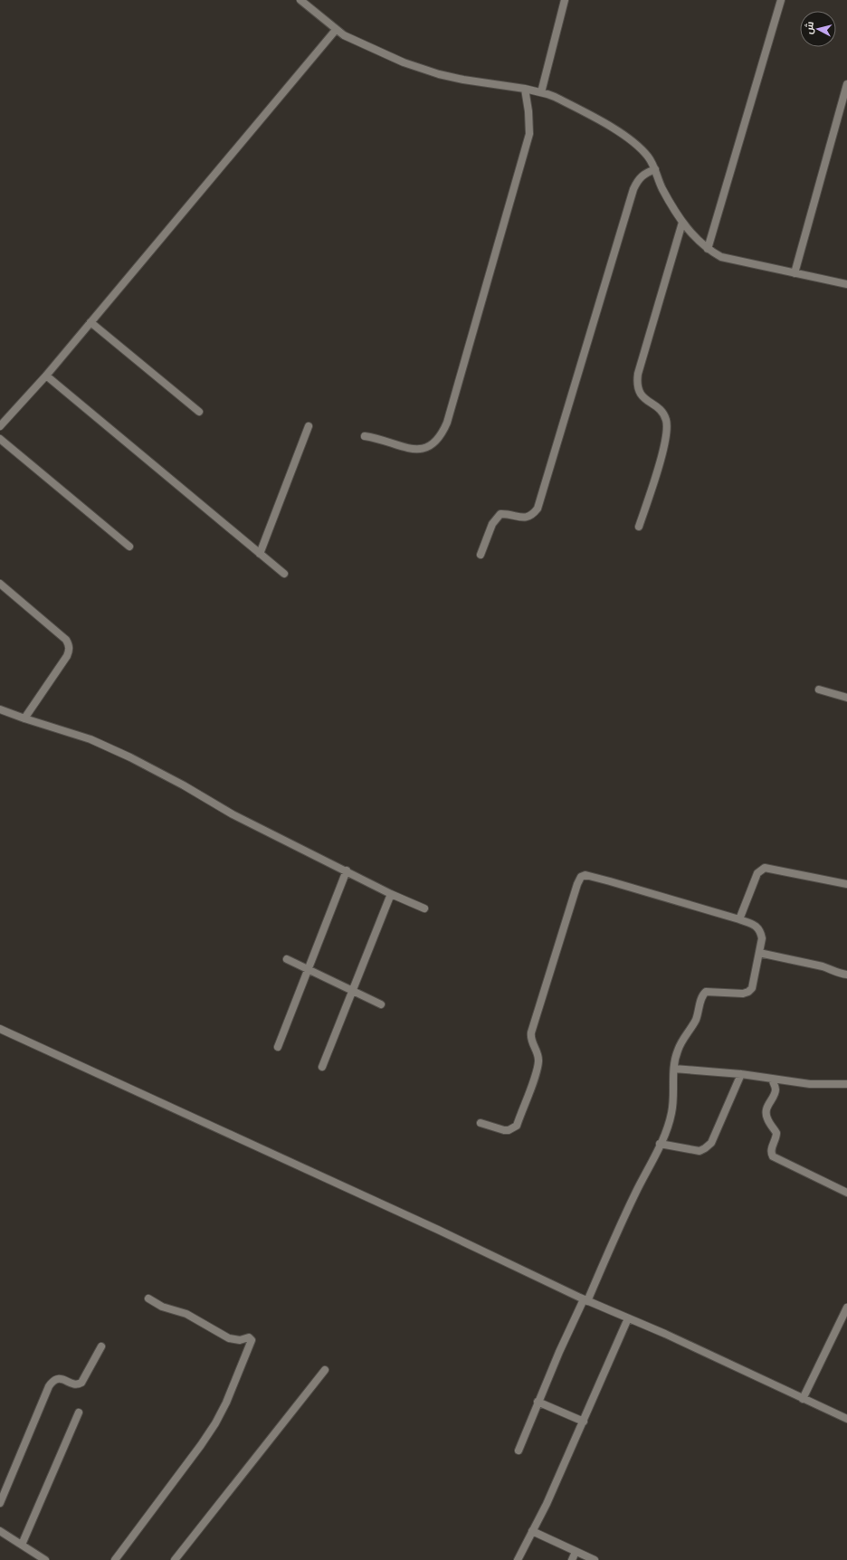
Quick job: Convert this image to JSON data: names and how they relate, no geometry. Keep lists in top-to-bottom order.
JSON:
{
  "north": "left"
}
